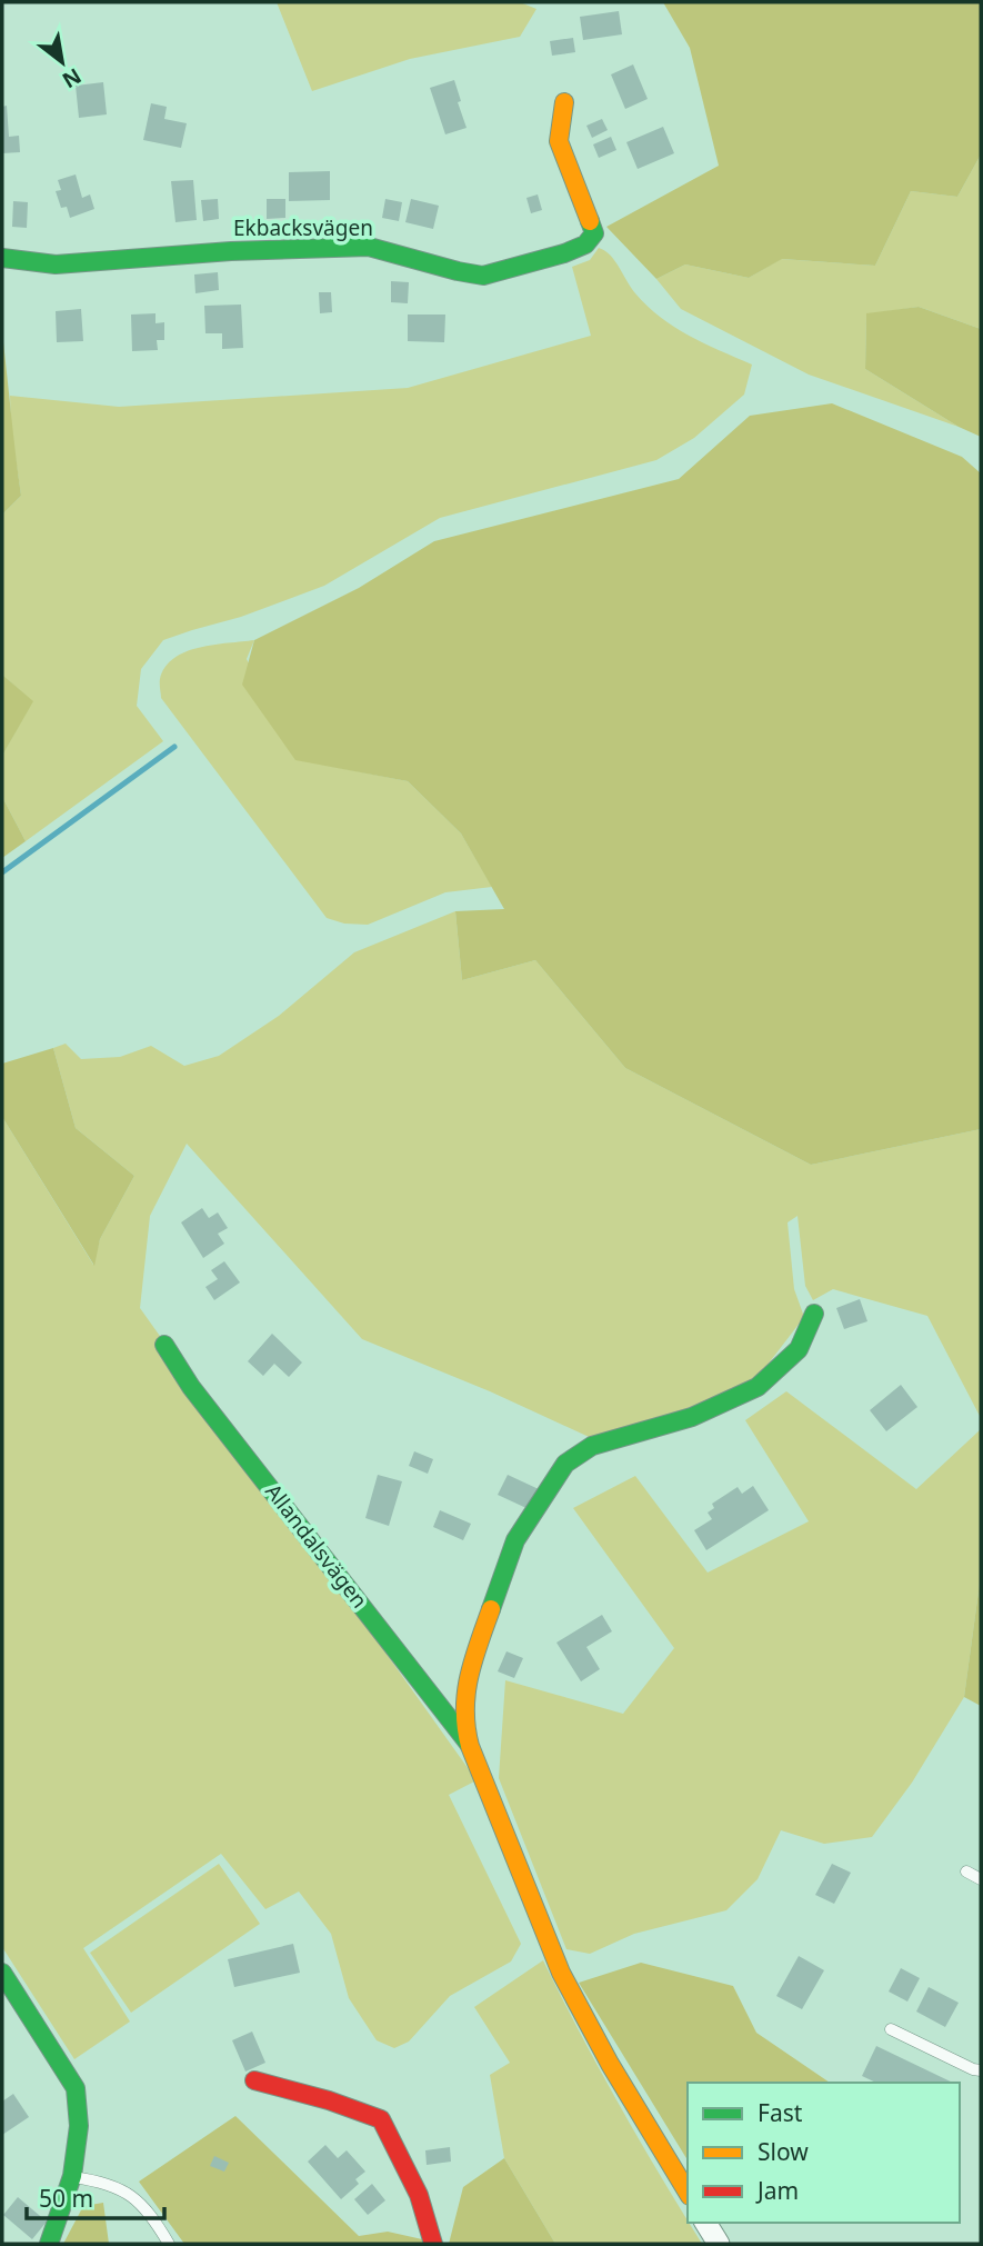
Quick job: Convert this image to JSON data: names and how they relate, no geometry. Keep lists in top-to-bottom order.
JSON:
{
  "streets": {
    "street": ["Ekbacksvägen", "Allandalsvägen"]
  },
  "legend": ["Fast", "Slow", "Jam"],
  "scale_bar": "50 m",
  "north": "bottom right"
}
